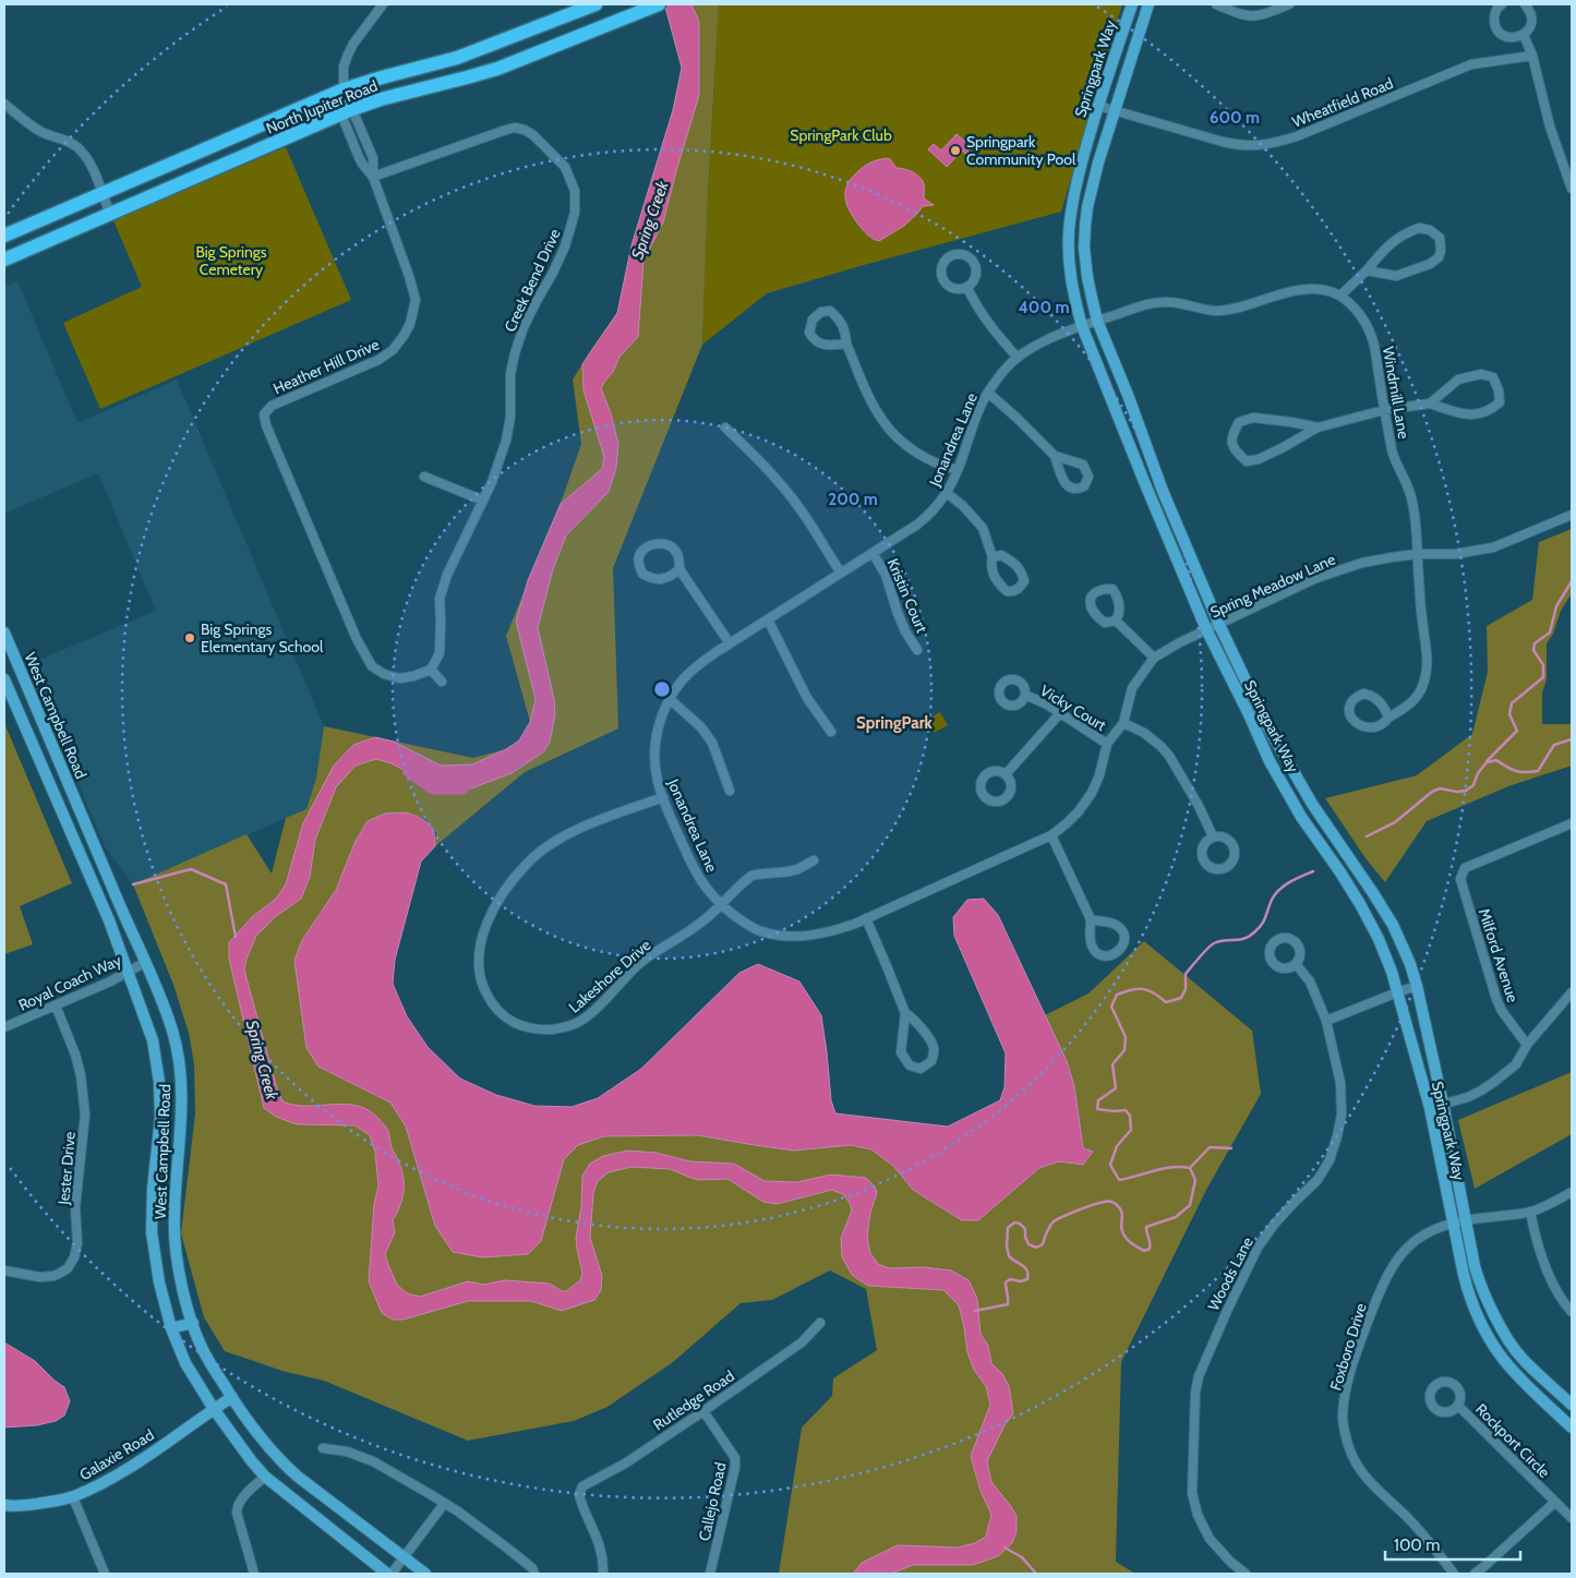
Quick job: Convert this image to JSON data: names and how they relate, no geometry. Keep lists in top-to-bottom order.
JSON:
{
  "streets": {
    "main road": ["North Jupiter Road"],
    "street": [
      "Springpark Way",
      "Wheatfield Road",
      "Creek Bend Drive",
      "Heather Hill Drive",
      "Windmill Lane",
      "Jonandrea Lane",
      "Spring Meadow Lane",
      "Kristin Court",
      "Vicky Court",
      "West Campbell Road",
      "Milford Avenue",
      "Lakeshore Drive",
      "Royal Coach Way",
      "Jester Drive",
      "Woods Lane",
      "Foxboro Drive",
      "Rutledge Road",
      "Rockport Circle",
      "Galaxie Road",
      "Callejo Road"
    ]
  },
  "crossings": [
    ["Springpark Way", "Wheatfield Road"],
    ["Springpark Way", "Jonandrea Lane"],
    ["Springpark Way", "Spring Meadow Lane"],
    ["Springpark Way", "Foxboro Drive"],
    ["North Jupiter Road", "Heather Hill Drive"],
    ["Creek Bend Drive", "Heather Hill Drive"],
    ["Windmill Lane", "Spring Meadow Lane"],
    ["Jonandrea Lane", "Spring Meadow Lane"],
    ["Jonandrea Lane", "Kristin Court"],
    ["Jonandrea Lane", "Vicky Court"],
    ["Jonandrea Lane", "Lakeshore Drive"],
    ["West Campbell Road", "Royal Coach Way"],
    ["West Campbell Road", "Galaxie Road"],
    ["Royal Coach Way", "Jester Drive"],
    ["Rutledge Road", "Callejo Road"]
  ],
  "districts": ["SpringPark"],
  "water": ["Spring Creek"],
  "parks": ["SpringPark Club", "Big Springs Cemetery"],
  "places": ["Springpark Community Pool", "Big Springs Elementary School"],
  "scale_bar": "100 m",
  "rings": ["600 m", "400 m", "200 m"]
}
